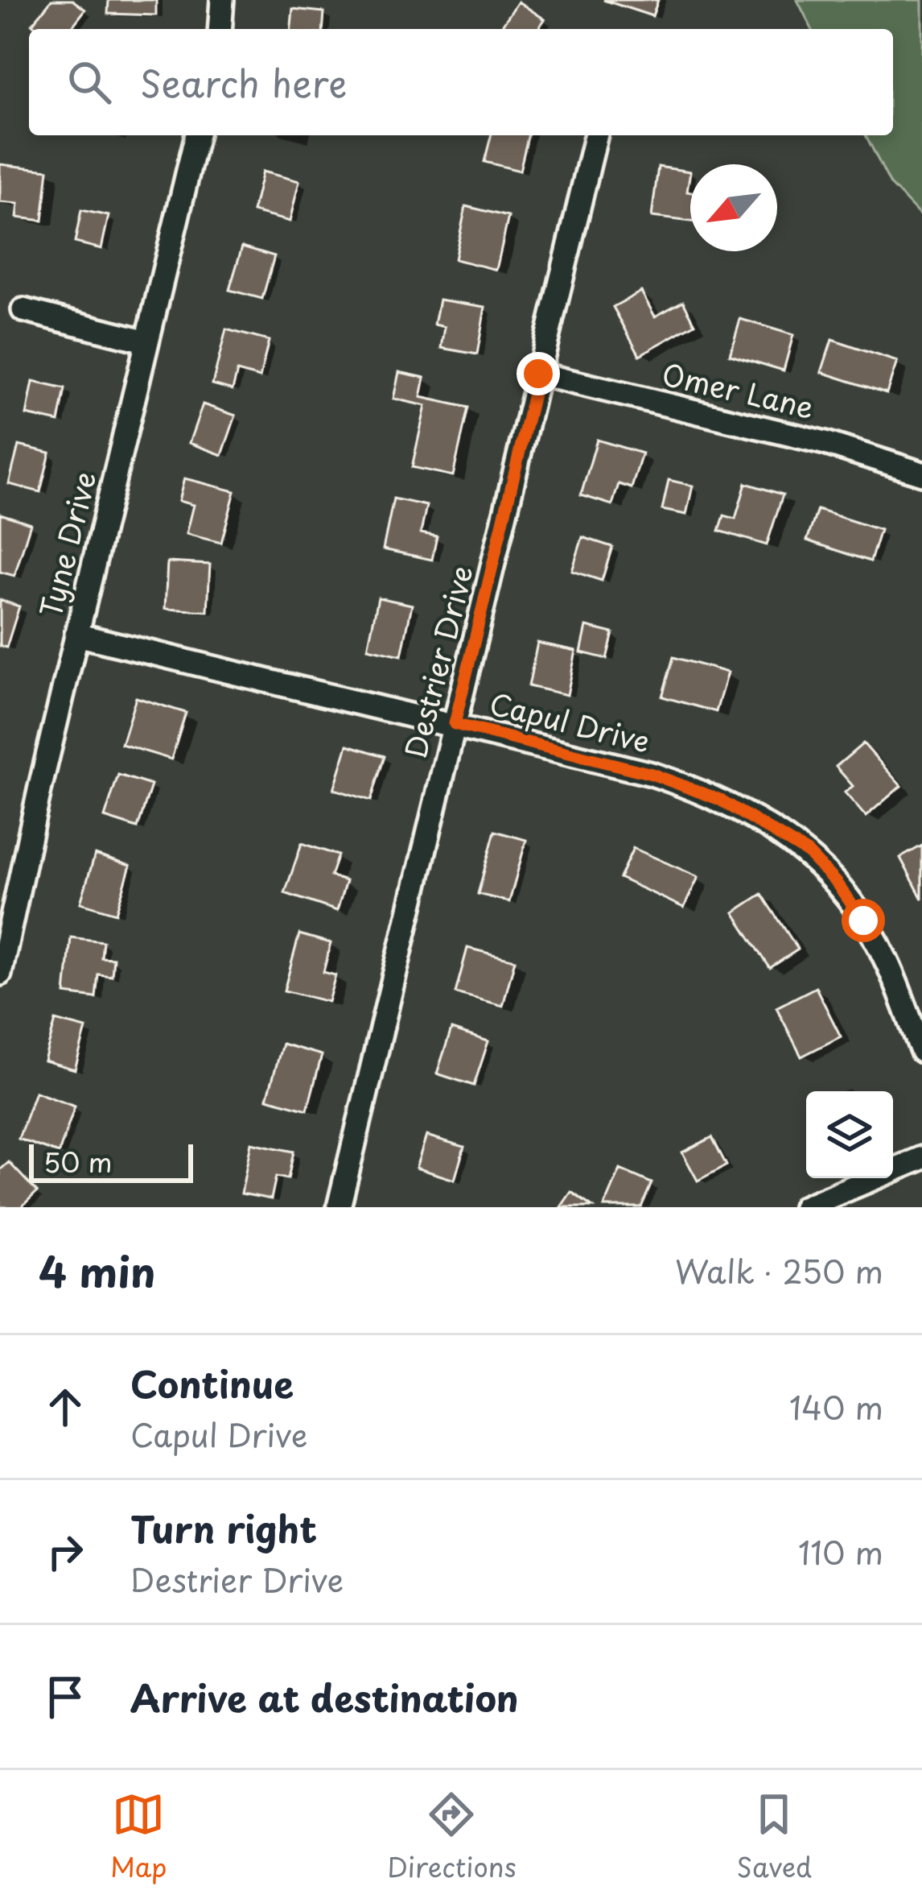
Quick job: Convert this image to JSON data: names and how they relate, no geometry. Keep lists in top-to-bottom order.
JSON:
{
  "streets": {
    "street": [
      "Omer Lane",
      "Tyne Drive",
      "Destrier Drive",
      "Capul Drive"
    ]
  },
  "crossings": [
    ["Omer Lane", "Destrier Drive"],
    ["Tyne Drive", "Capul Drive"],
    ["Destrier Drive", "Capul Drive"]
  ],
  "scale_bar": "50 m",
  "north": "bottom left",
  "page": {
    "search": "Search here",
    "scale": "50 m",
    "heading": ["4 min", "Walk · 250 m"],
    "list": [
      ["Continue", "Capul Drive", "140 m"],
      ["Turn right", "Destrier Drive", "110 m"],
      "Arrive at destination"
    ],
    "nav": ["Map", "Directions", "Saved"]
  }
}
